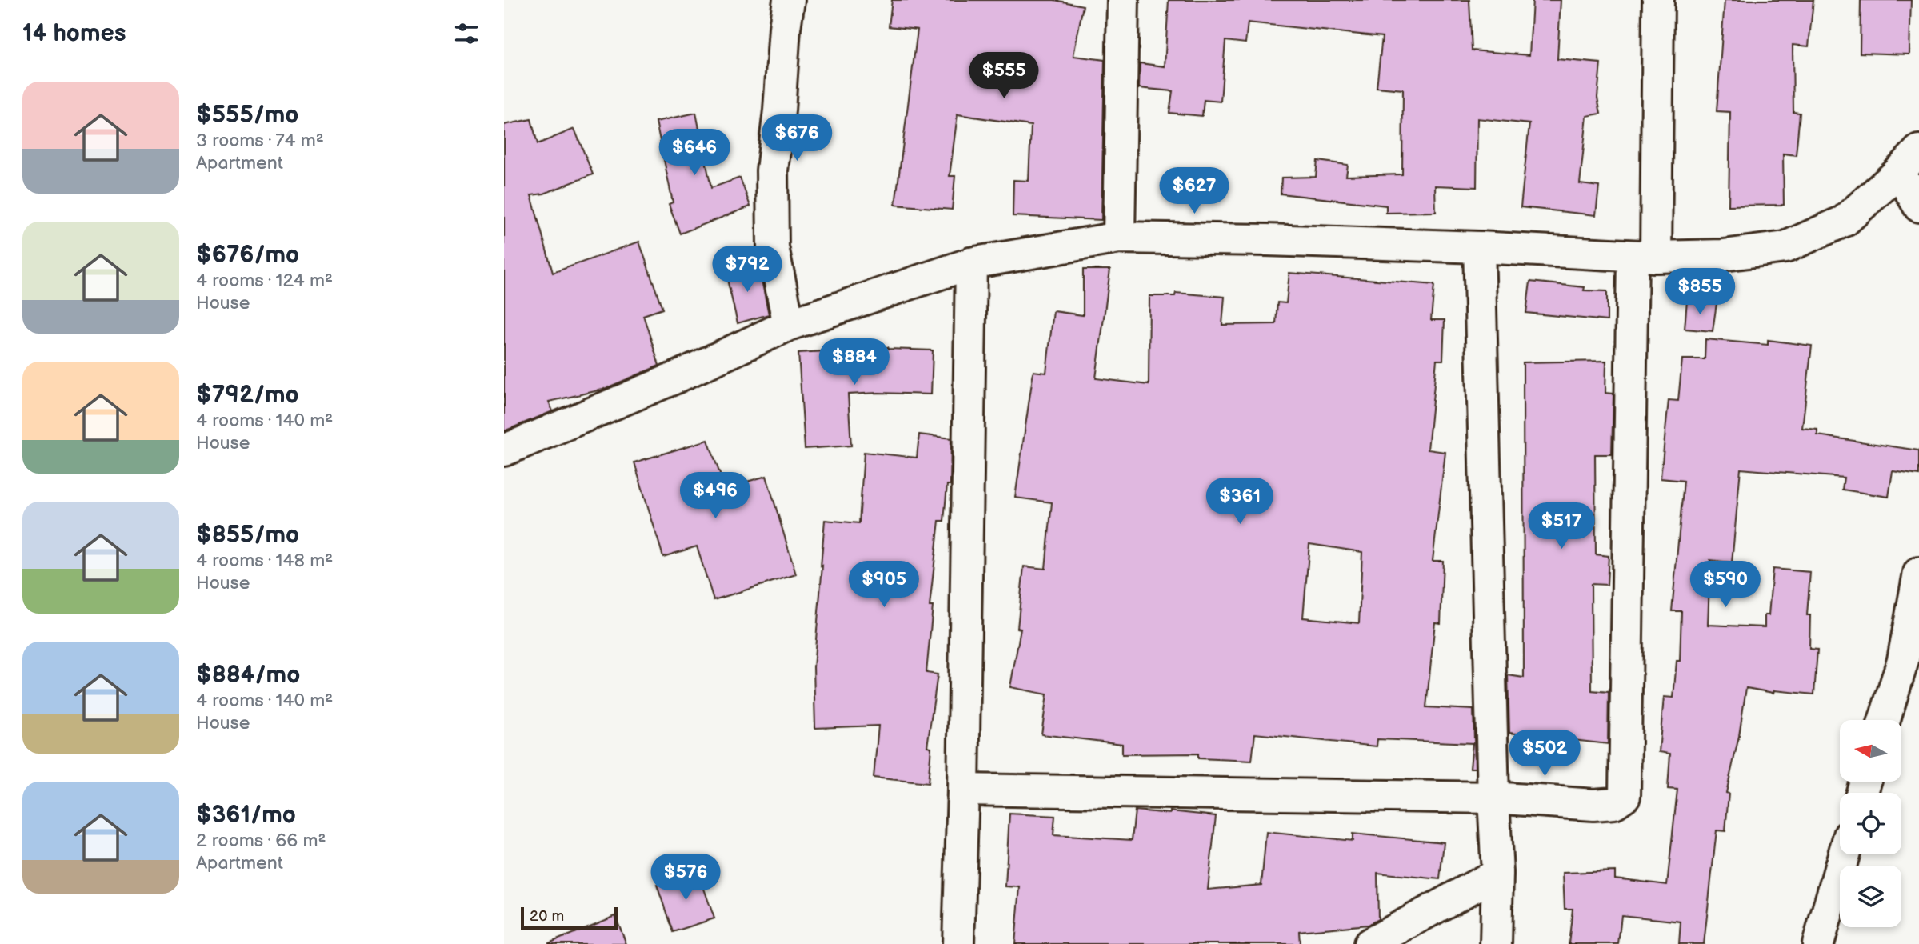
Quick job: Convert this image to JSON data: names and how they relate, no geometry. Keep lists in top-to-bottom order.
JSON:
{
  "scale_bar": "20 m",
  "north": "left",
  "page": {
    "heading": "14 homes",
    "price": [
      "$555",
      "$676",
      "$646",
      "$627",
      "$792",
      "$855",
      "$884",
      "$496",
      "$361",
      "$517",
      "$905",
      "$590",
      "$502",
      "$576"
    ],
    "list": [
      {
        "name": "$555/mo",
        "note": "3 rooms · 74 m² · Apartment"
      },
      {
        "name": "$676/mo",
        "note": "4 rooms · 124 m² · House"
      },
      {
        "name": "$792/mo",
        "note": "4 rooms · 140 m² · House"
      },
      {
        "name": "$855/mo",
        "note": "4 rooms · 148 m² · House"
      },
      {
        "name": "$884/mo",
        "note": "4 rooms · 140 m² · House"
      },
      {
        "name": "$361/mo",
        "note": "2 rooms · 66 m² · Apartment"
      }
    ],
    "scale": "20 m"
  }
}
